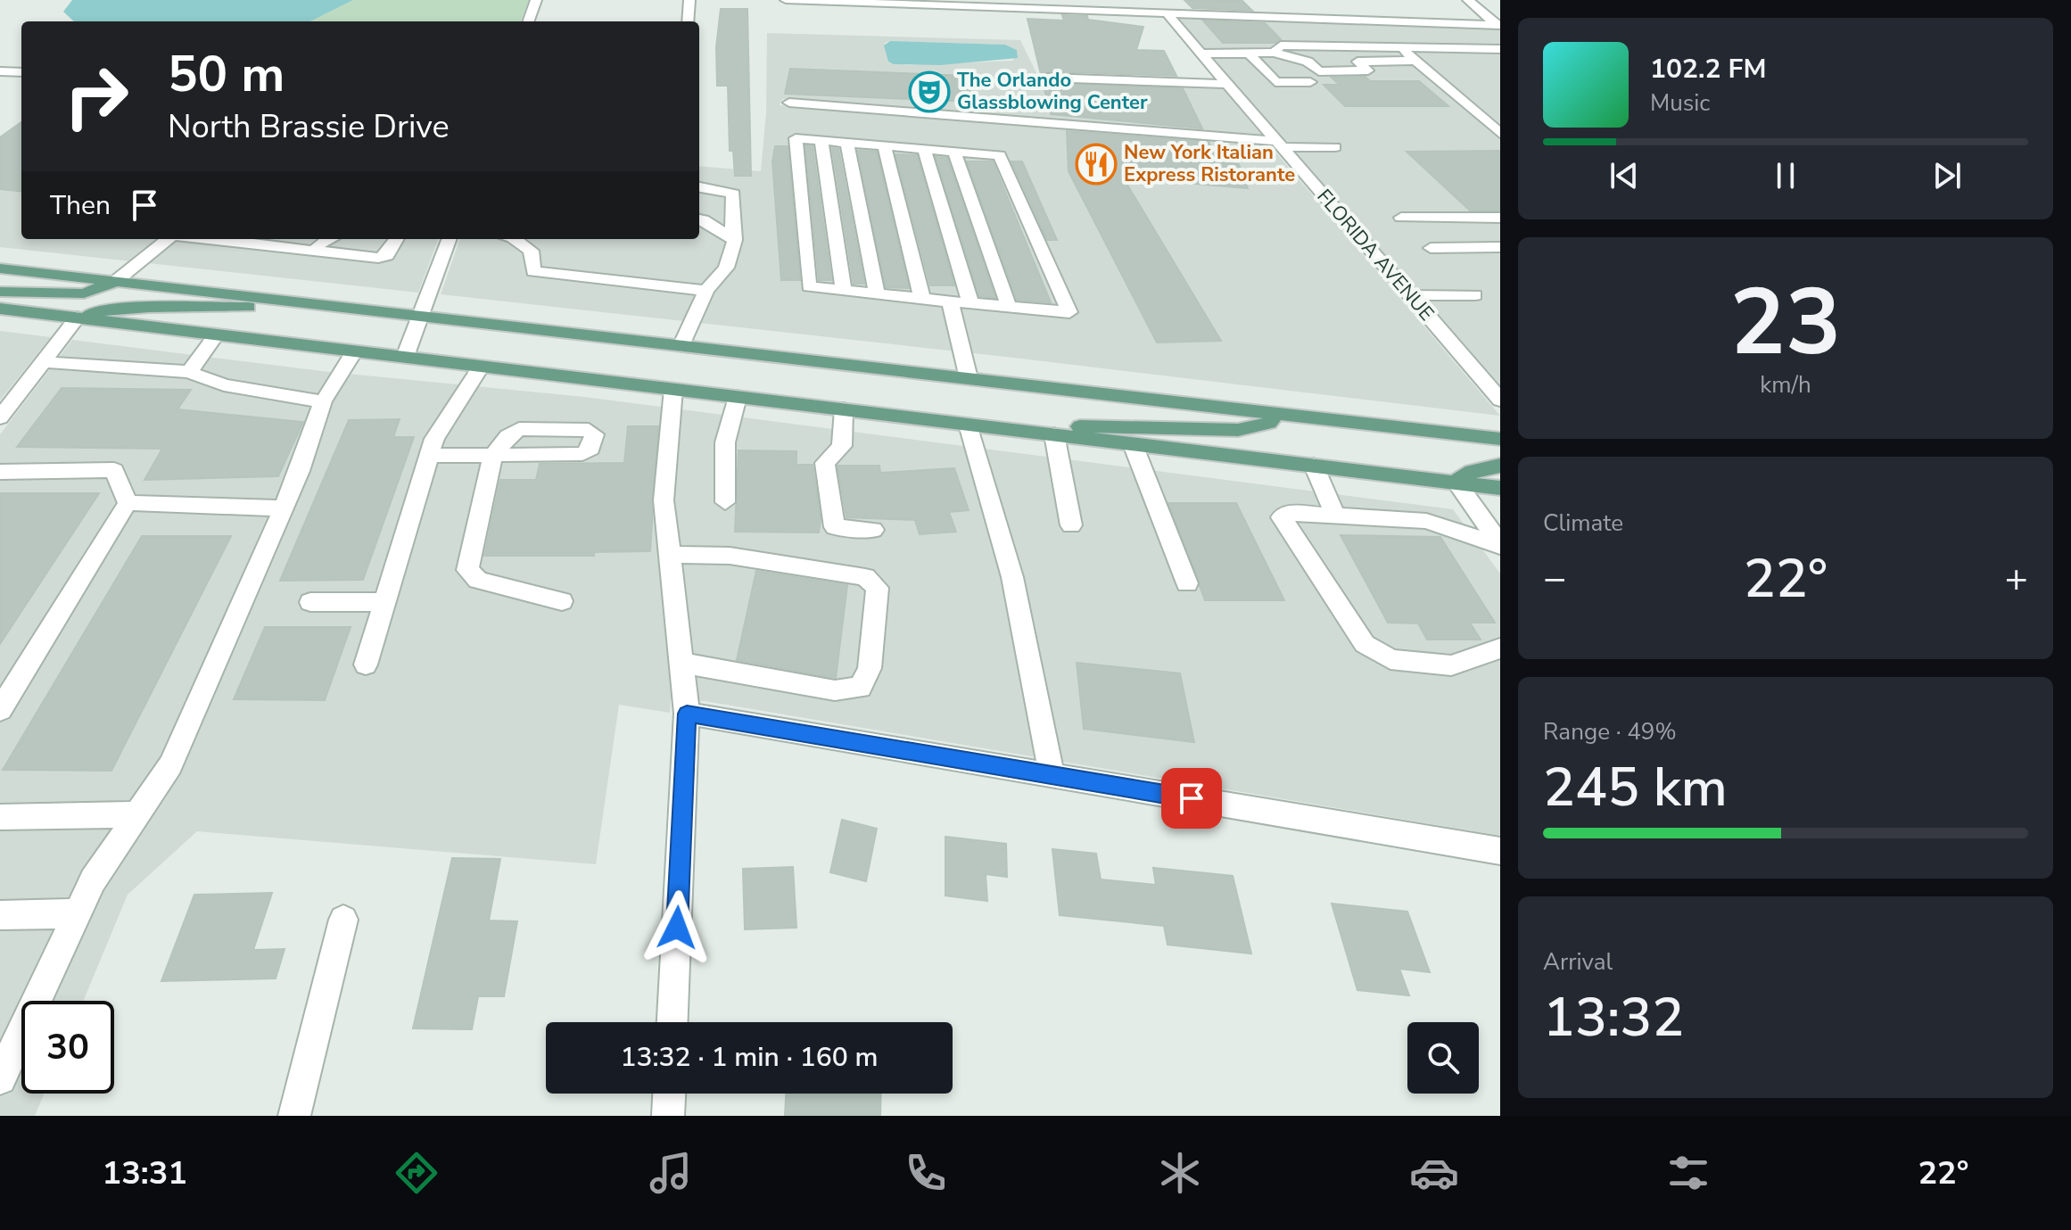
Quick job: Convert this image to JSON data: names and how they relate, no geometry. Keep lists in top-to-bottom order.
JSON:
{
  "streets": {
    "street": ["FLORIDA AVENUE"]
  },
  "places": {
    "theatre": ["The Orlando Glassblowing Center"],
    "restaurant": ["New York Italian Express Ristorante"]
  },
  "page": {
    "turn": ["50 m", "North Brassie Drive"],
    "song": ["102.2 FM", "Music"],
    "then": "Then",
    "tile": [
      ["23", "km/h"],
      "Climate",
      ["Range · 49%", "245 km"],
      ["Arrival", "13:32"]
    ],
    "heat": ["−", "22°", "+"],
    "limit": "30",
    "trip": "13:32 · 1 min · 160 m",
    "tabs": ["13:31", "22°"]
  }
}
